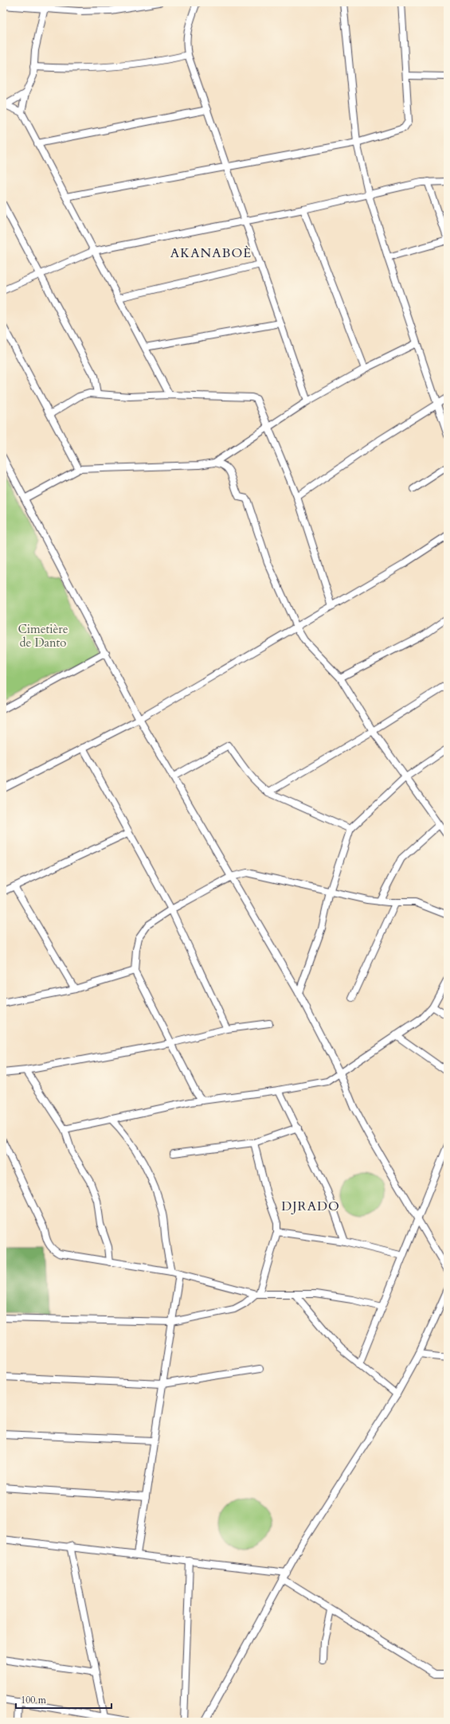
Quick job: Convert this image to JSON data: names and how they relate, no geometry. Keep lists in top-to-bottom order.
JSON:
{
  "districts": ["AKANABOÈ", "DJRADO"],
  "parks": ["Cimetière de Danto"],
  "scale_bar": "100 m"
}
